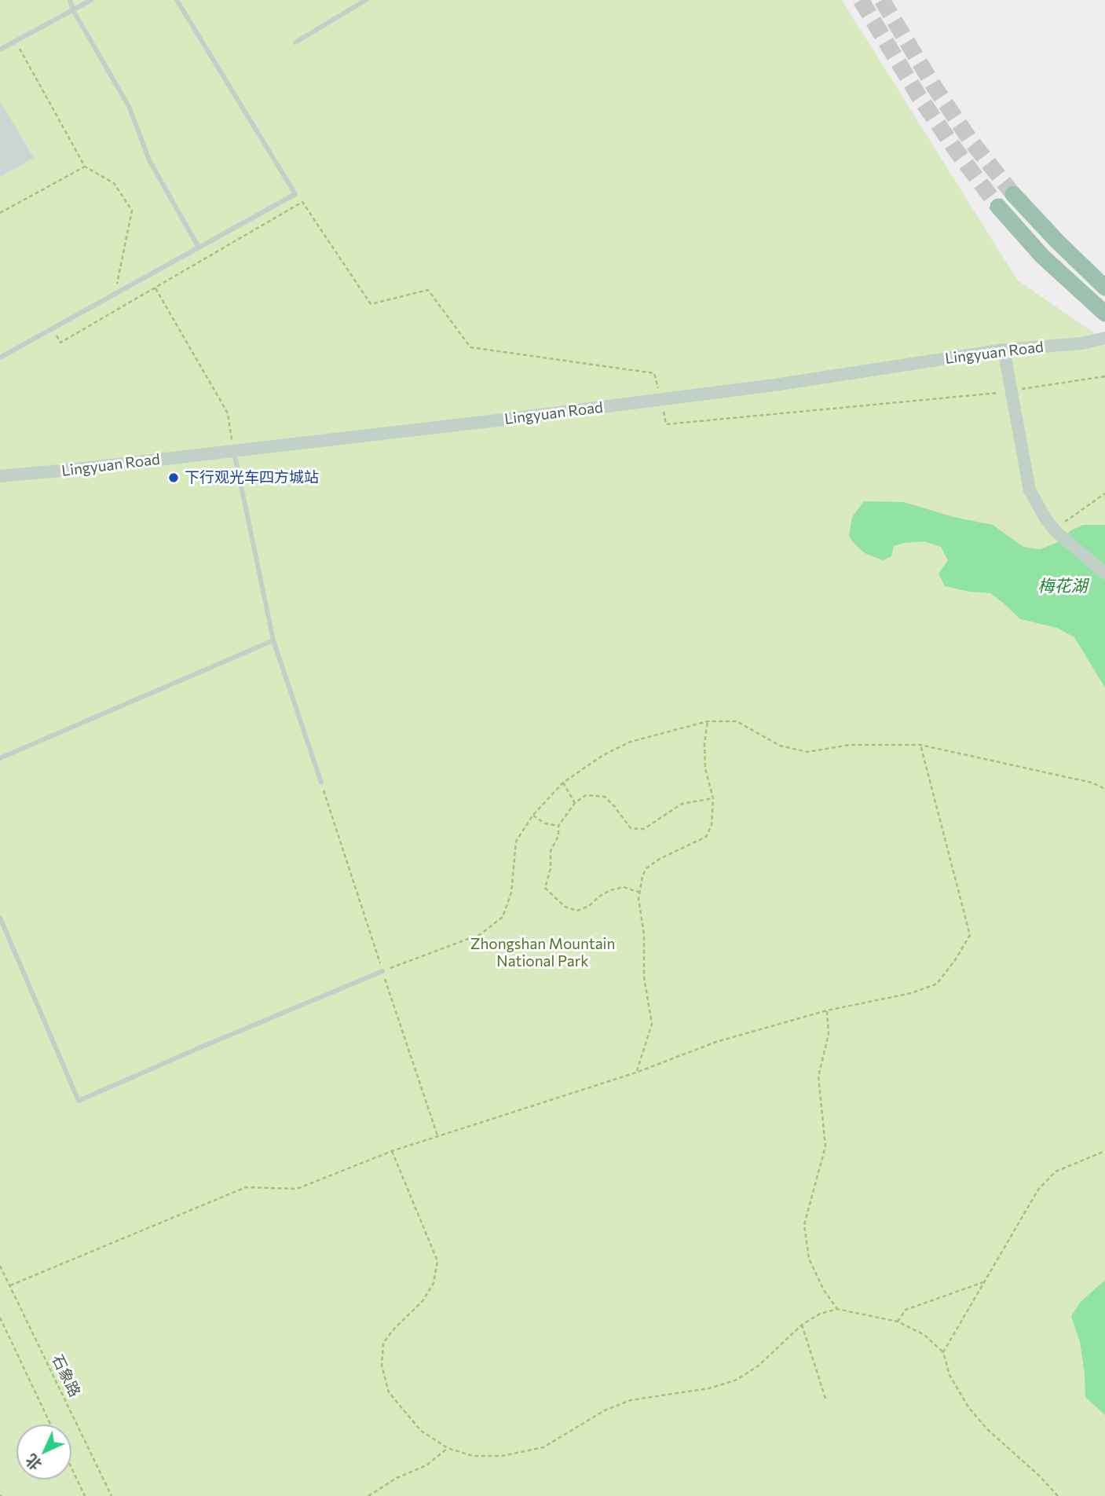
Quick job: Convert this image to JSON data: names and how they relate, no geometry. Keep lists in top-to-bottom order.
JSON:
{
  "streets": {
    "street": ["Lingyuan Road"],
    "path": ["石象路"]
  },
  "water": ["梅花湖"],
  "parks": ["Zhongshan Mountain National Park"],
  "places": ["下行观光车四方城站"],
  "north": "bottom left"
}
